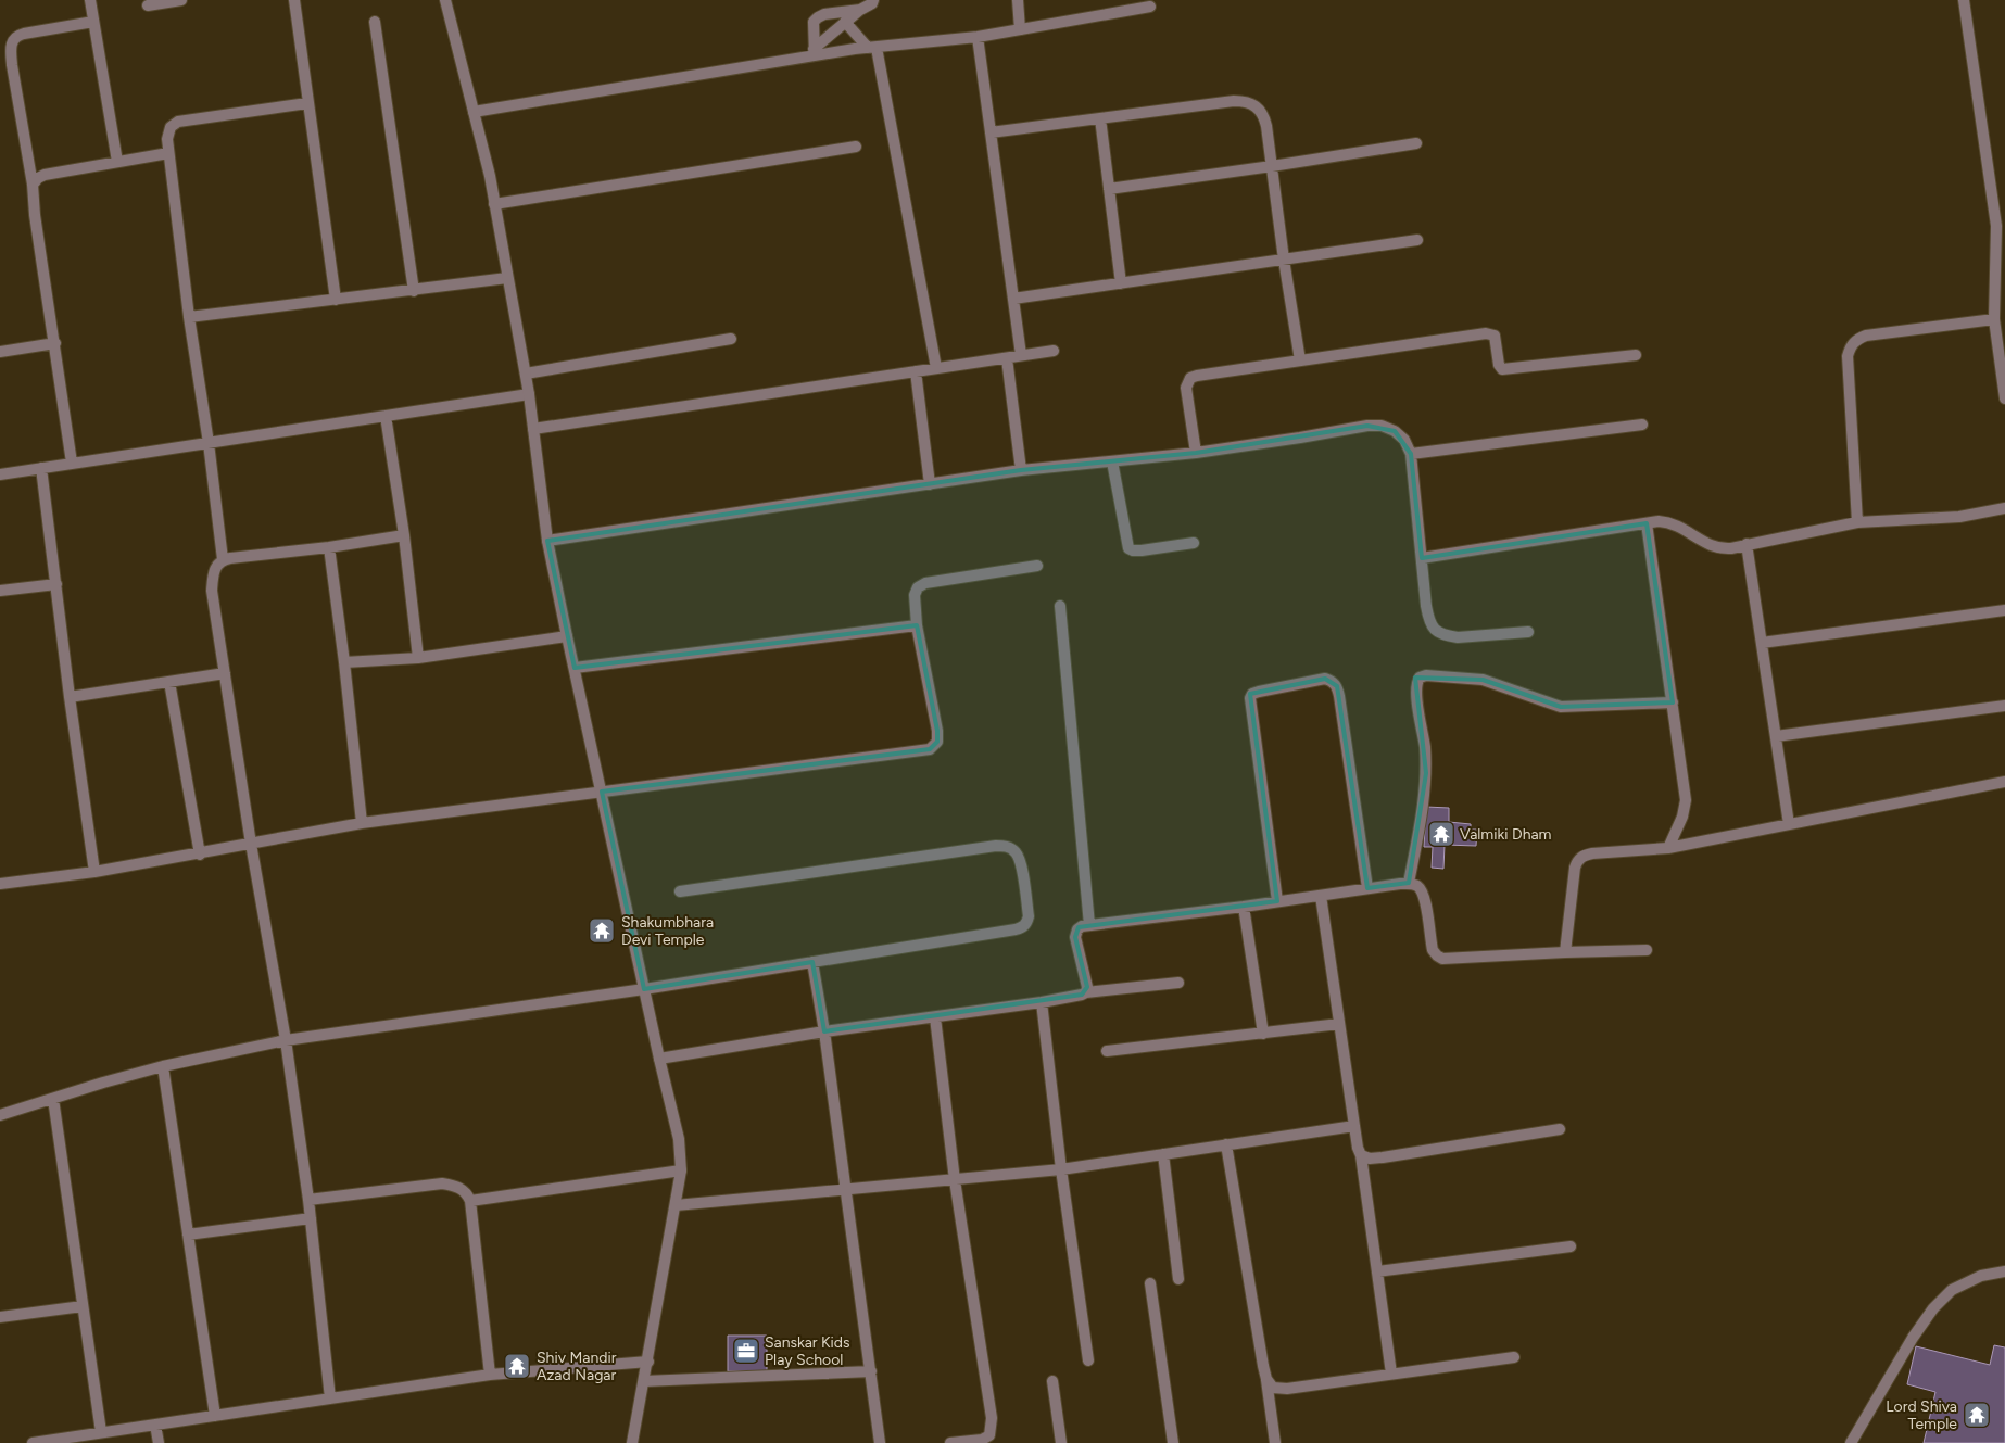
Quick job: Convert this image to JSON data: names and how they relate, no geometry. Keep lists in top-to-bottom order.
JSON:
{
  "places": {
    "temple": [
      "Valmiki Dham",
      "Shakumbhara Devi Temple",
      "Shiv Mandir Azad Nagar",
      "Lord Shiva Temple"
    ],
    "office": ["Sanskar Kids Play School"]
  }
}
